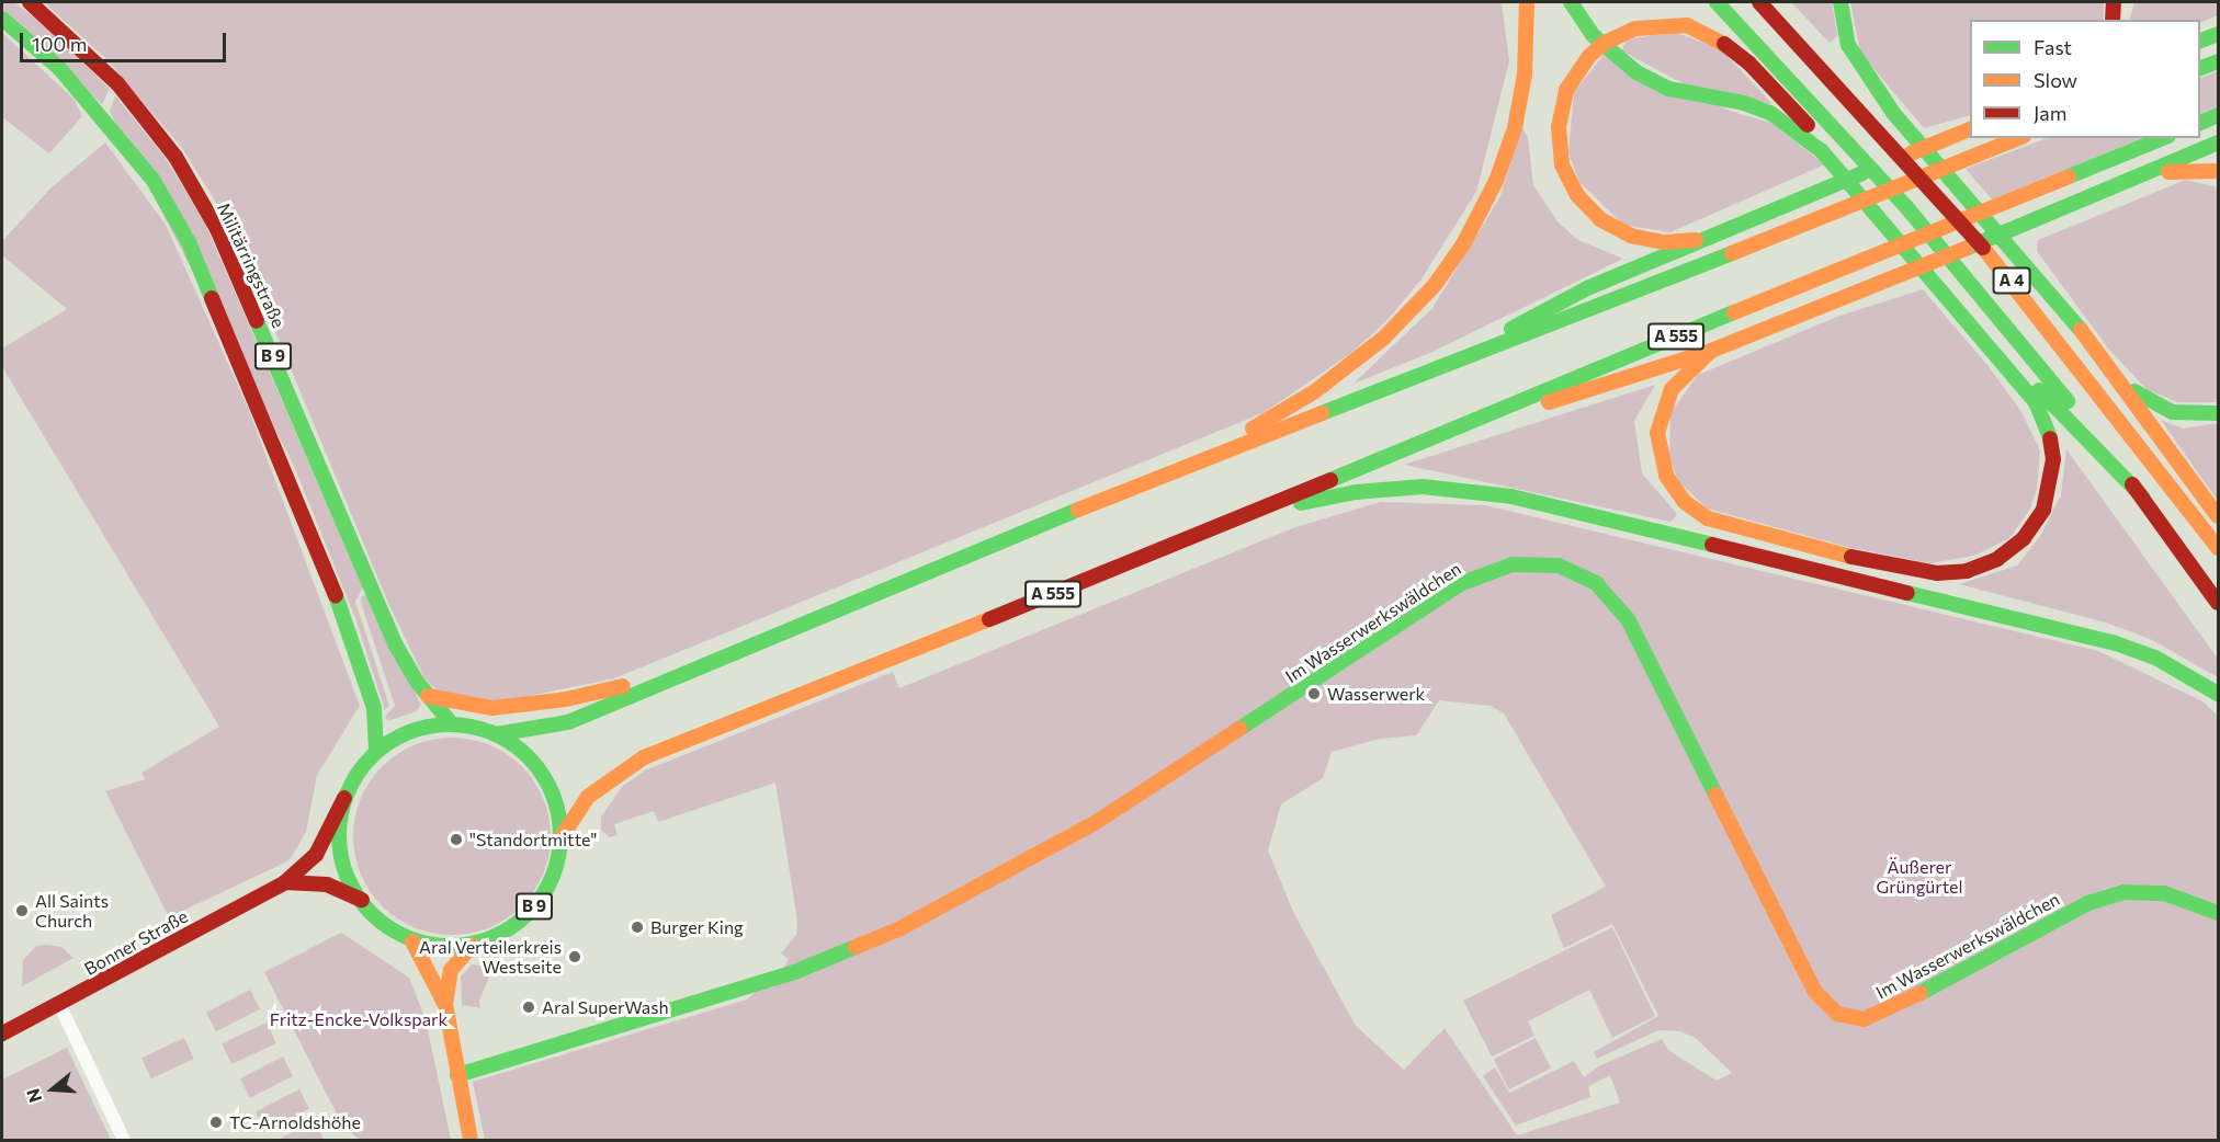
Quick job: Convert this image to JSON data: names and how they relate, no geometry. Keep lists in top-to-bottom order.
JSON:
{
  "streets": {
    "main road": [
      "Militärringstraße",
      "A 4",
      "A 555",
      "B 9",
      "Im Wasserwerkswäldchen",
      "Bonner Straße"
    ]
  },
  "crossings": [
    ["Militärringstraße", "A 555"],
    ["Militärringstraße", "B 9"],
    ["Militärringstraße", "Bonner Straße"],
    ["A 555", "B 9"],
    ["A 555", "Bonner Straße"],
    ["B 9", "Bonner Straße"]
  ],
  "parks": ["Äußerer Grüngürtel", "Fritz-Encke-Volkspark"],
  "places": [
    "Wasserwerk",
    "\"Standortmitte\"",
    "All Saints Church",
    "Burger King",
    "Aral Verteilerkreis Westseite",
    "Aral SuperWash",
    "TC-Arnoldshöhe"
  ],
  "legend": ["Fast", "Slow", "Jam"],
  "scale_bar": "100 m",
  "north": "left"
}
